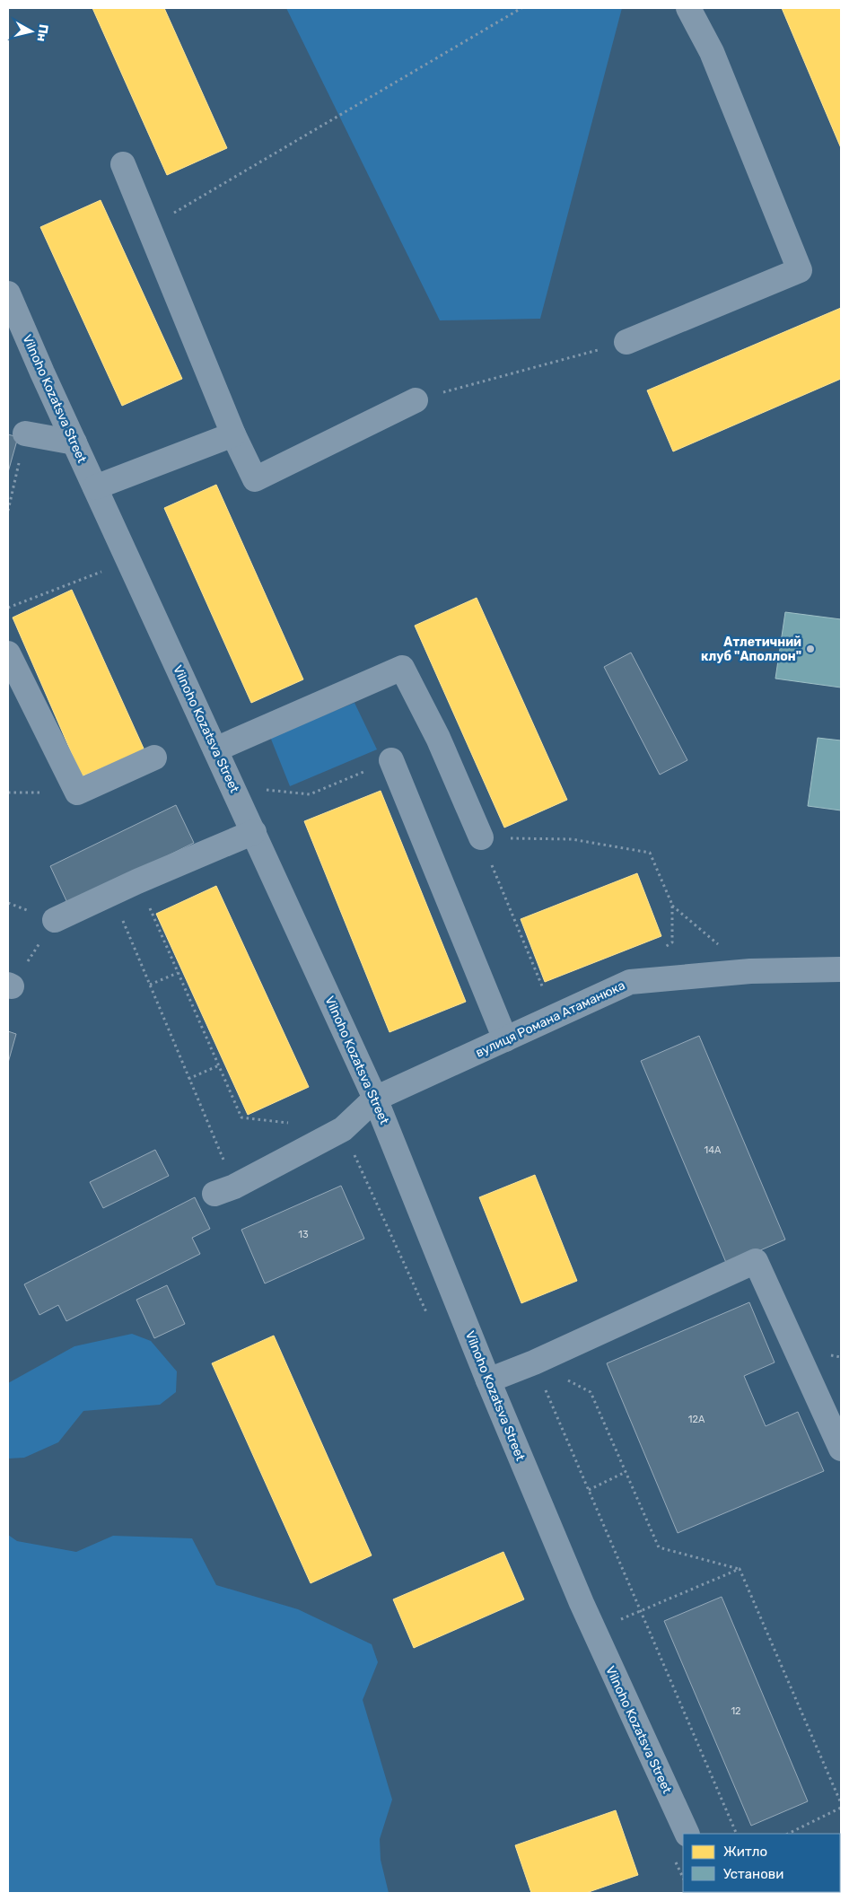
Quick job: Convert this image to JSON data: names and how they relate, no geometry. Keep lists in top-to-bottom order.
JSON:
{
  "streets": {
    "street": ["Vilnoho Kozatsva Street", "вулиця Романа Атаманюка"]
  },
  "crossings": [
    ["Vilnoho Kozatsva Street", "вулиця Романа Атаманюка"]
  ],
  "places": ["Атлетичний клуб \"Аполлон\""],
  "house_numbers": [
    "14А",
    "13",
    "12А",
    "12"
  ],
  "legend": ["Житло", "Установи"],
  "north": "right"
}
